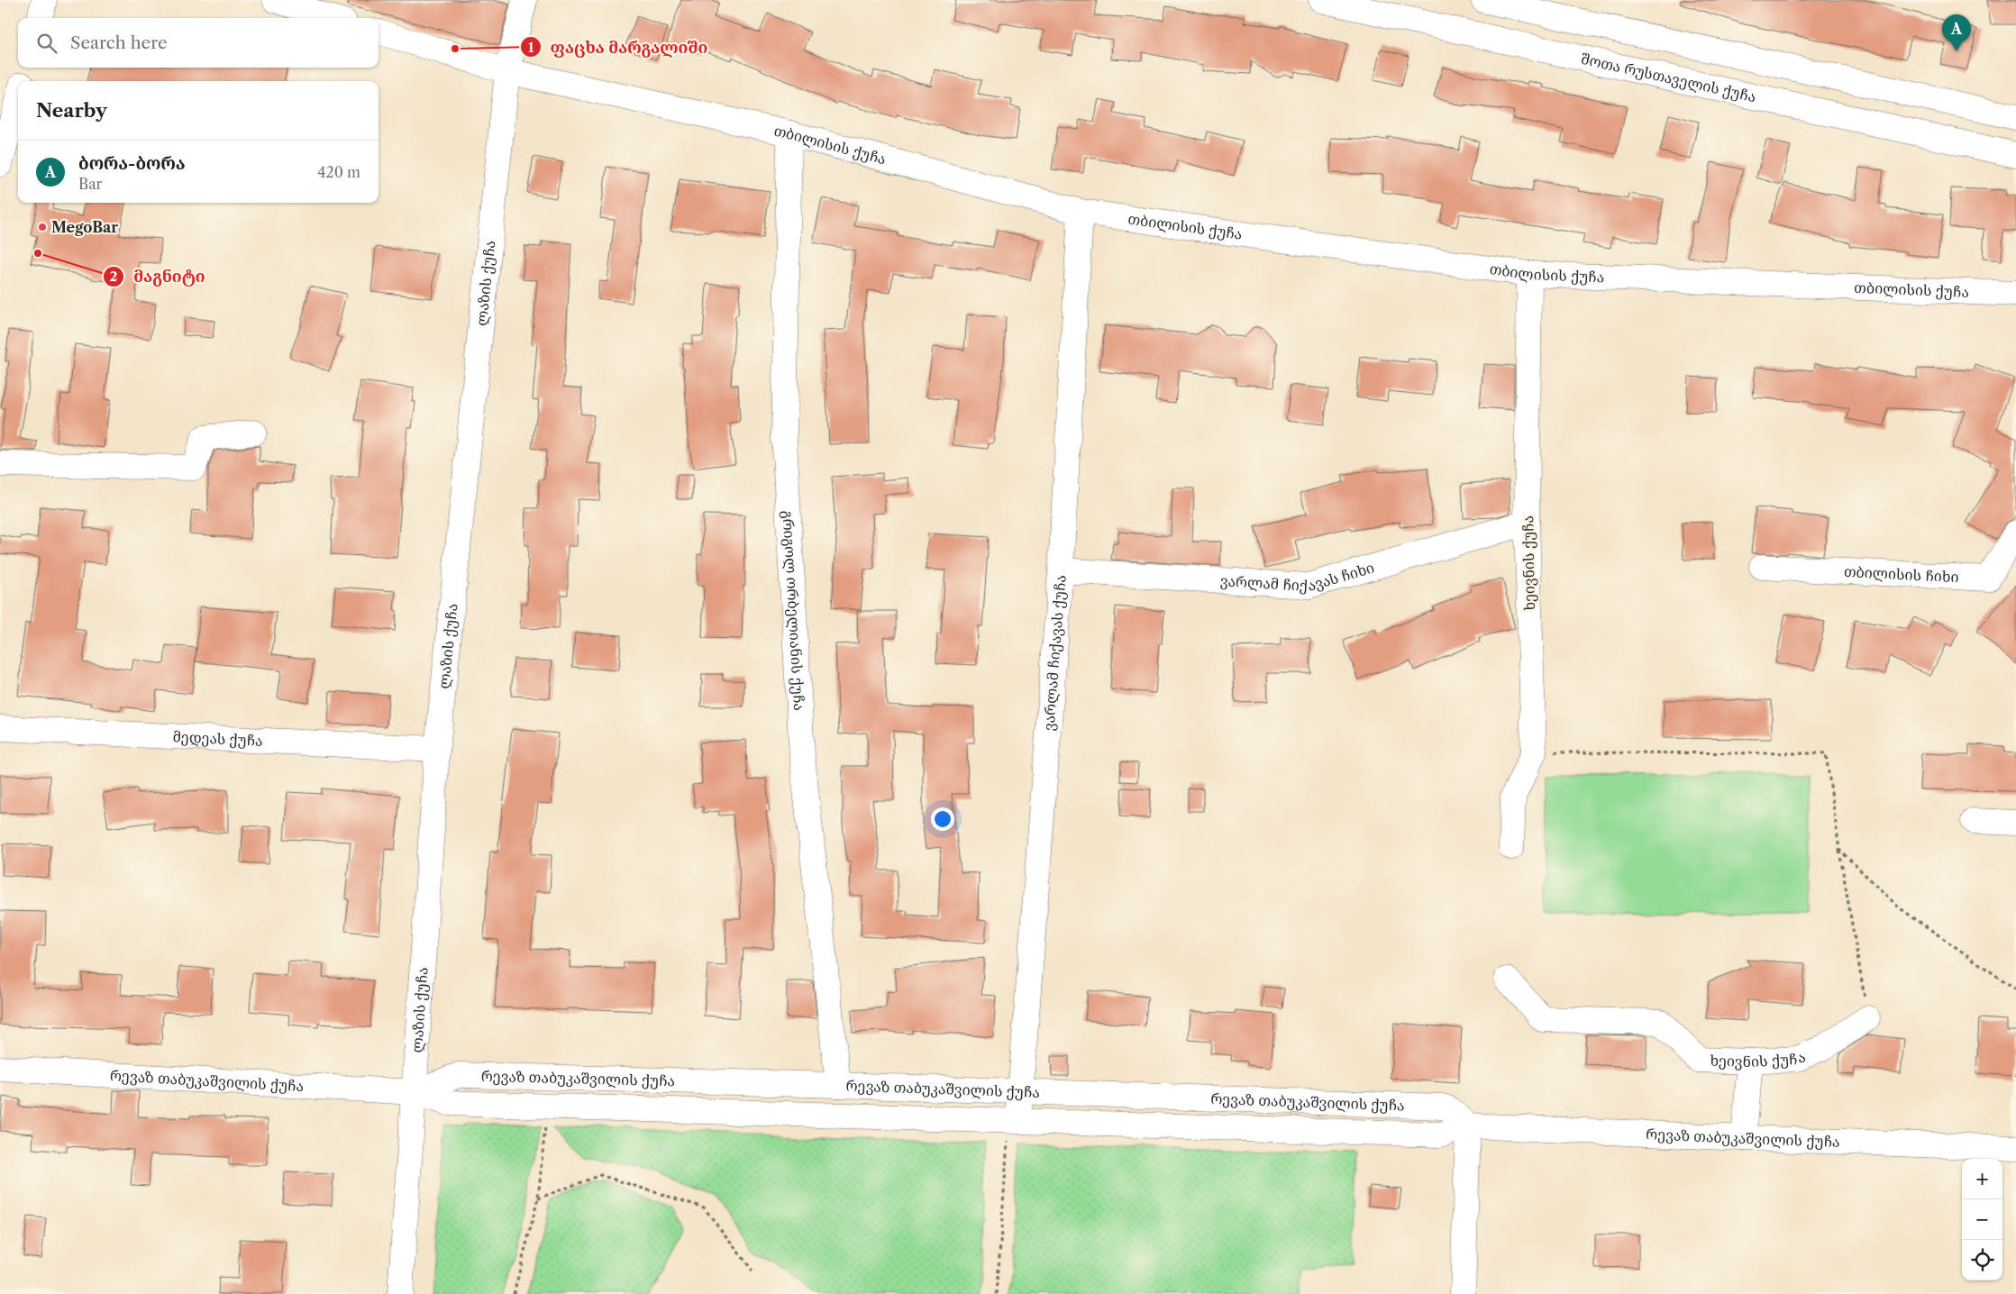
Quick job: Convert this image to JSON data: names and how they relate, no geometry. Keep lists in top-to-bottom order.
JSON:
{
  "streets": {
    "street": [
      "შოთა რუსთაველის ქუჩა",
      "თბილისის ქუჩა",
      "ლაზის ქუჩა",
      "ხეივნის ქუჩა",
      "ვარლამ ჩიქავას ჩიხი",
      "თბილისის ჩიხი",
      "გრიგოლ ორბელიანის ქუჩა",
      "ვარლამ ჩიქავას ქუჩა",
      "მედეას ქუჩა",
      "რევაზ თაბუკაშვილის ქუჩა"
    ]
  },
  "crossings": [
    ["თბილისის ქუჩა", "ლაზის ქუჩა"],
    ["თბილისის ქუჩა", "ხეივნის ქუჩა"],
    ["თბილისის ქუჩა", "გრიგოლ ორბელიანის ქუჩა"],
    ["თბილისის ქუჩა", "ვარლამ ჩიქავას ქუჩა"],
    ["ლაზის ქუჩა", "მედეას ქუჩა"],
    ["ლაზის ქუჩა", "რევაზ თაბუკაშვილის ქუჩა"],
    ["ხეივნის ქუჩა", "ვარლამ ჩიქავას ჩიხი"],
    ["ვარლამ ჩიქავას ჩიხი", "ვარლამ ჩიქავას ქუჩა"],
    ["გრიგოლ ორბელიანის ქუჩა", "რევაზ თაბუკაშვილის ქუჩა"],
    ["ვარლამ ჩიქავას ქუჩა", "რევაზ თაბუკაშვილის ქუჩა"]
  ],
  "places": ["ფაცხა მარგალიში", "MegoBar", "მაგნიტი"],
  "page": {
    "pins": "A",
    "search": "Search here",
    "heading": "Nearby",
    "list": [
      {
        "mark": "A",
        "name": "ბორა-ბორა",
        "note": "Bar",
        "value": "420 m"
      }
    ],
    "map_buttons": ["+", "−"]
  }
}
